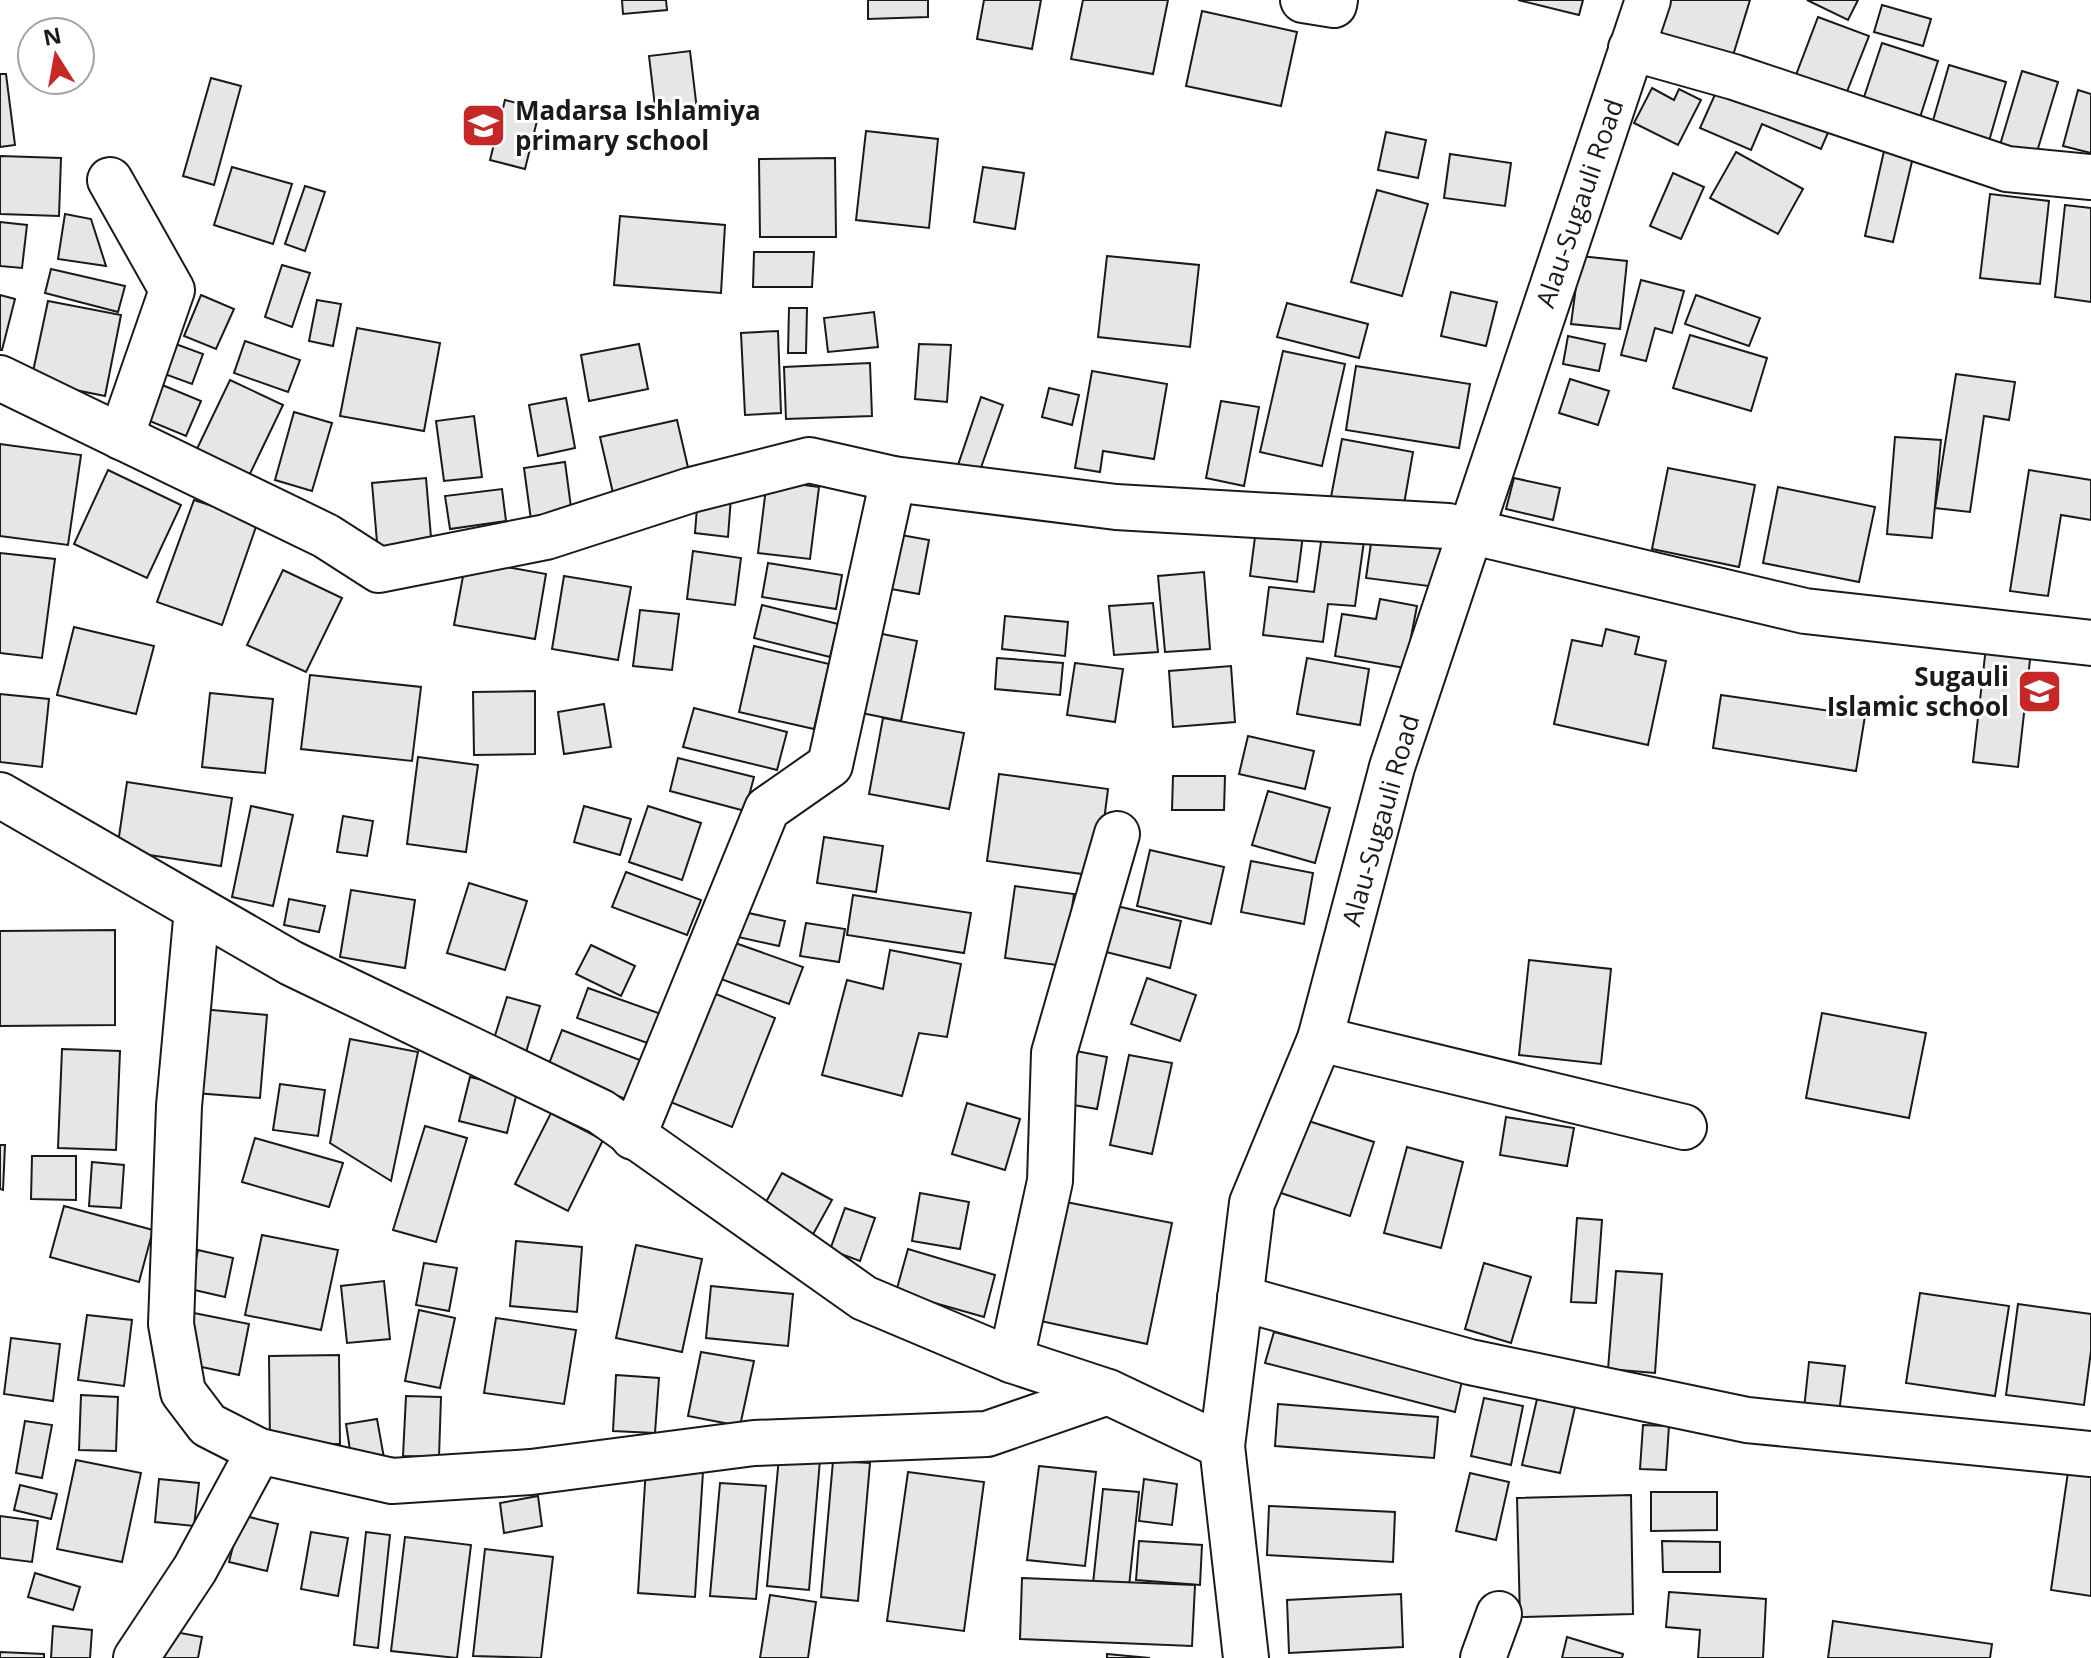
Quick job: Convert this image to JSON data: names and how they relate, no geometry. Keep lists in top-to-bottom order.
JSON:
{
  "streets": {
    "street": ["Alau-Sugauli Road"]
  },
  "places": {
    "school or university": ["Madarsa Ishlamiya primary school", "Sugauli Islamic school"]
  },
  "north": "top"
}
